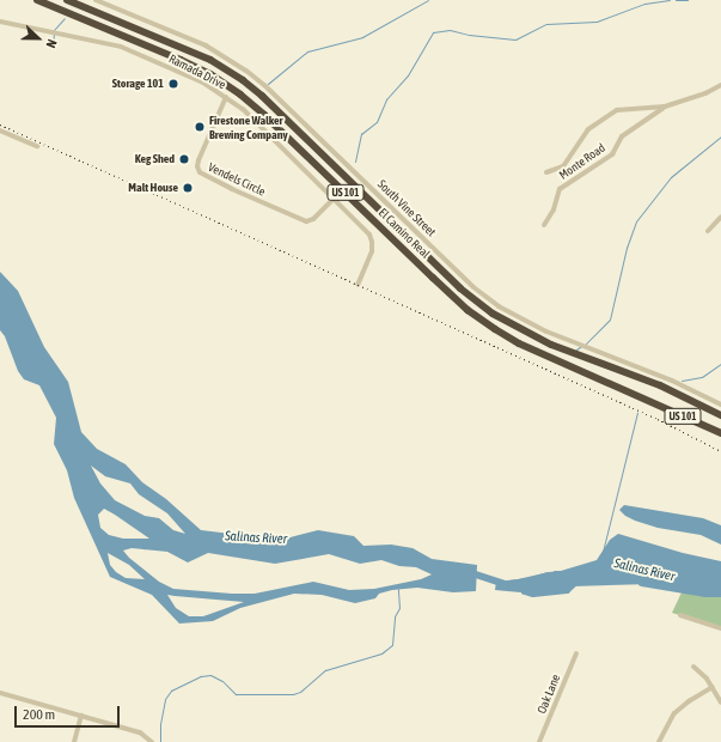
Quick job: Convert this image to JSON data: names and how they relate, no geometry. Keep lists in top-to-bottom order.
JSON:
{
  "streets": {
    "highway": ["US 101", "El Camino Real"],
    "street": [
      "Ramada Drive",
      "Monte Road",
      "Vendels Circle",
      "South Vine Street",
      "Oak Lane"
    ]
  },
  "crossings": [
    ["Ramada Drive", "Vendels Circle"]
  ],
  "water": ["Salinas River"],
  "places": [
    "Storage 101",
    "Firestone Walker Brewing Company",
    "Keg Shed",
    "Malt House"
  ],
  "scale_bar": "200 m",
  "north": "right"
}
